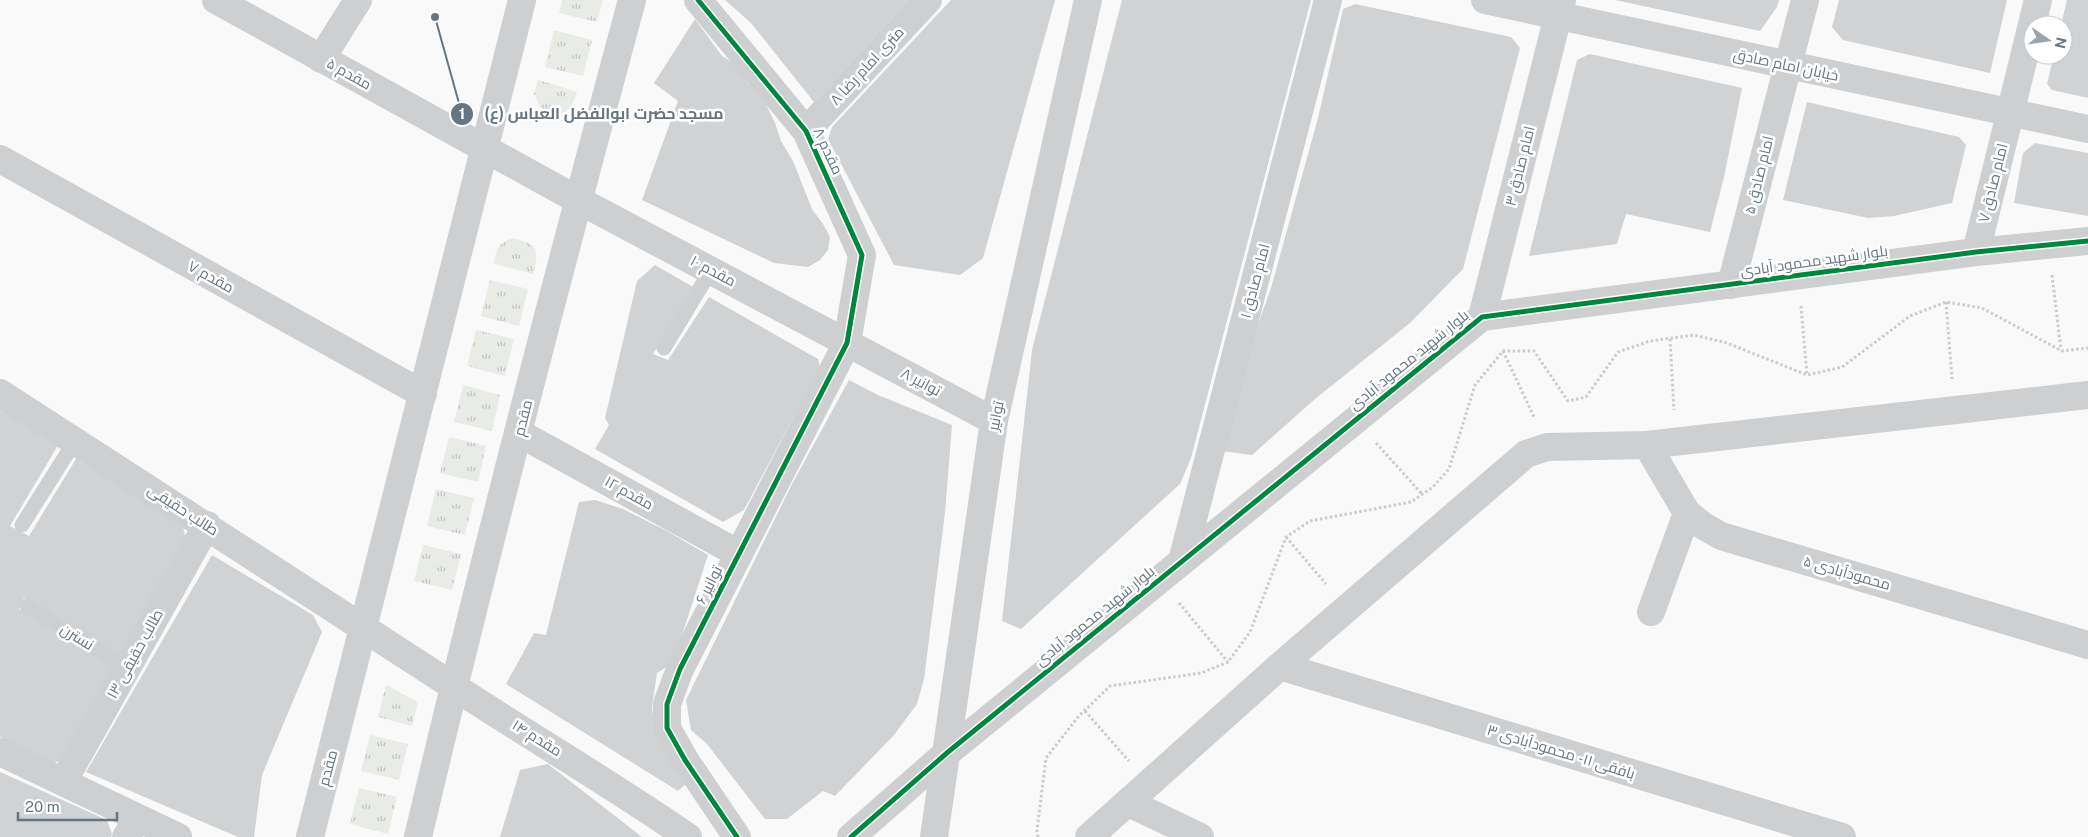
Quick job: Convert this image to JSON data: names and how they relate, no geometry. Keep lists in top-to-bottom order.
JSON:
{
  "streets": {
    "street": [
      "خیابان امام صادق",
      "۸ متری امام رضا",
      "مقدم ۵",
      "مقدم ۸",
      "امام صادق ۳",
      "امام صادق ۵",
      "امام صادق ۷",
      "بلوار شهید محمود آبادی",
      "مقدم ۱۰",
      "مقدم ۷",
      "امام صادق ۱",
      "توانیر ۸",
      "توانیر",
      "مقدم",
      "مقدم ۱۲",
      "طالب حقیقی",
      "محمودآبادی ۵",
      "توانیر ۶",
      "طالب حقیقی ۱۳",
      "مقدم ۱۴",
      "بافقی ۱۱ - محمودآبادی ۳"
    ],
    "lane": ["نسترن"]
  },
  "crossings": [
    ["خیابان امام صادق", "امام صادق ۳"],
    ["خیابان امام صادق", "امام صادق ۵"],
    ["خیابان امام صادق", "امام صادق ۷"],
    ["۸ متری امام رضا", "مقدم ۸"],
    ["مقدم ۵", "مقدم ۱۰"],
    ["مقدم ۵", "مقدم"],
    ["مقدم ۸", "مقدم ۱۰"],
    ["مقدم ۸", "توانیر ۸"],
    ["مقدم ۸", "توانیر ۶"],
    ["امام صادق ۳", "بلوار شهید محمود آبادی"],
    ["امام صادق ۵", "بلوار شهید محمود آبادی"],
    ["امام صادق ۷", "بلوار شهید محمود آبادی"],
    ["بلوار شهید محمود آبادی", "امام صادق ۱"],
    ["بلوار شهید محمود آبادی", "توانیر"],
    ["مقدم ۱۰", "توانیر ۸"],
    ["مقدم ۱۰", "مقدم"],
    ["مقدم ۱۰", "توانیر ۶"],
    ["مقدم ۷", "مقدم"],
    ["توانیر ۸", "توانیر"],
    ["توانیر ۸", "توانیر ۶"],
    ["مقدم", "مقدم ۱۲"],
    ["مقدم", "طالب حقیقی"],
    ["مقدم", "مقدم ۱۴"],
    ["مقدم ۱۲", "توانیر ۶"],
    ["طالب حقیقی", "طالب حقیقی ۱۳"],
    ["طالب حقیقی", "مقدم ۱۴"],
    ["نسترن", "طالب حقیقی ۱۳"]
  ],
  "places": ["مسجد حضرت ابوالفضل العباس (ع)"],
  "scale_bar": "20 m",
  "north": "right"
}
